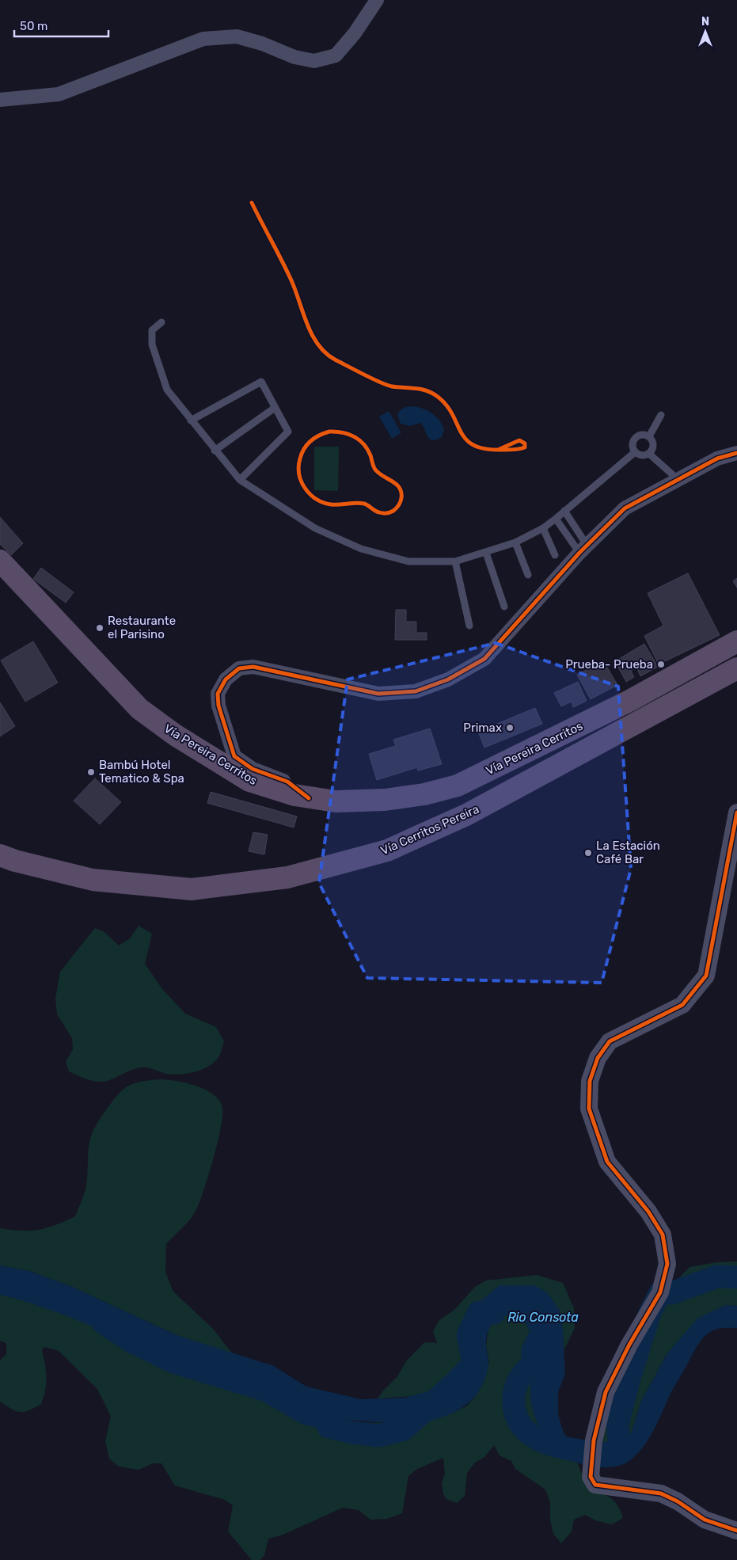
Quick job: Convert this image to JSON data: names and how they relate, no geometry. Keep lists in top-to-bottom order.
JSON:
{
  "streets": {
    "highway": ["Vía Pereira Cerritos", "Vía Cerritos Pereira"]
  },
  "water": ["Rio Consota"],
  "places": [
    "Restaurante el Parisino",
    "Prueba- Prueba",
    "Primax",
    "Bambú Hotel Tematico & Spa",
    "La Estación Café Bar"
  ],
  "scale_bar": "50 m",
  "north": "top"
}
